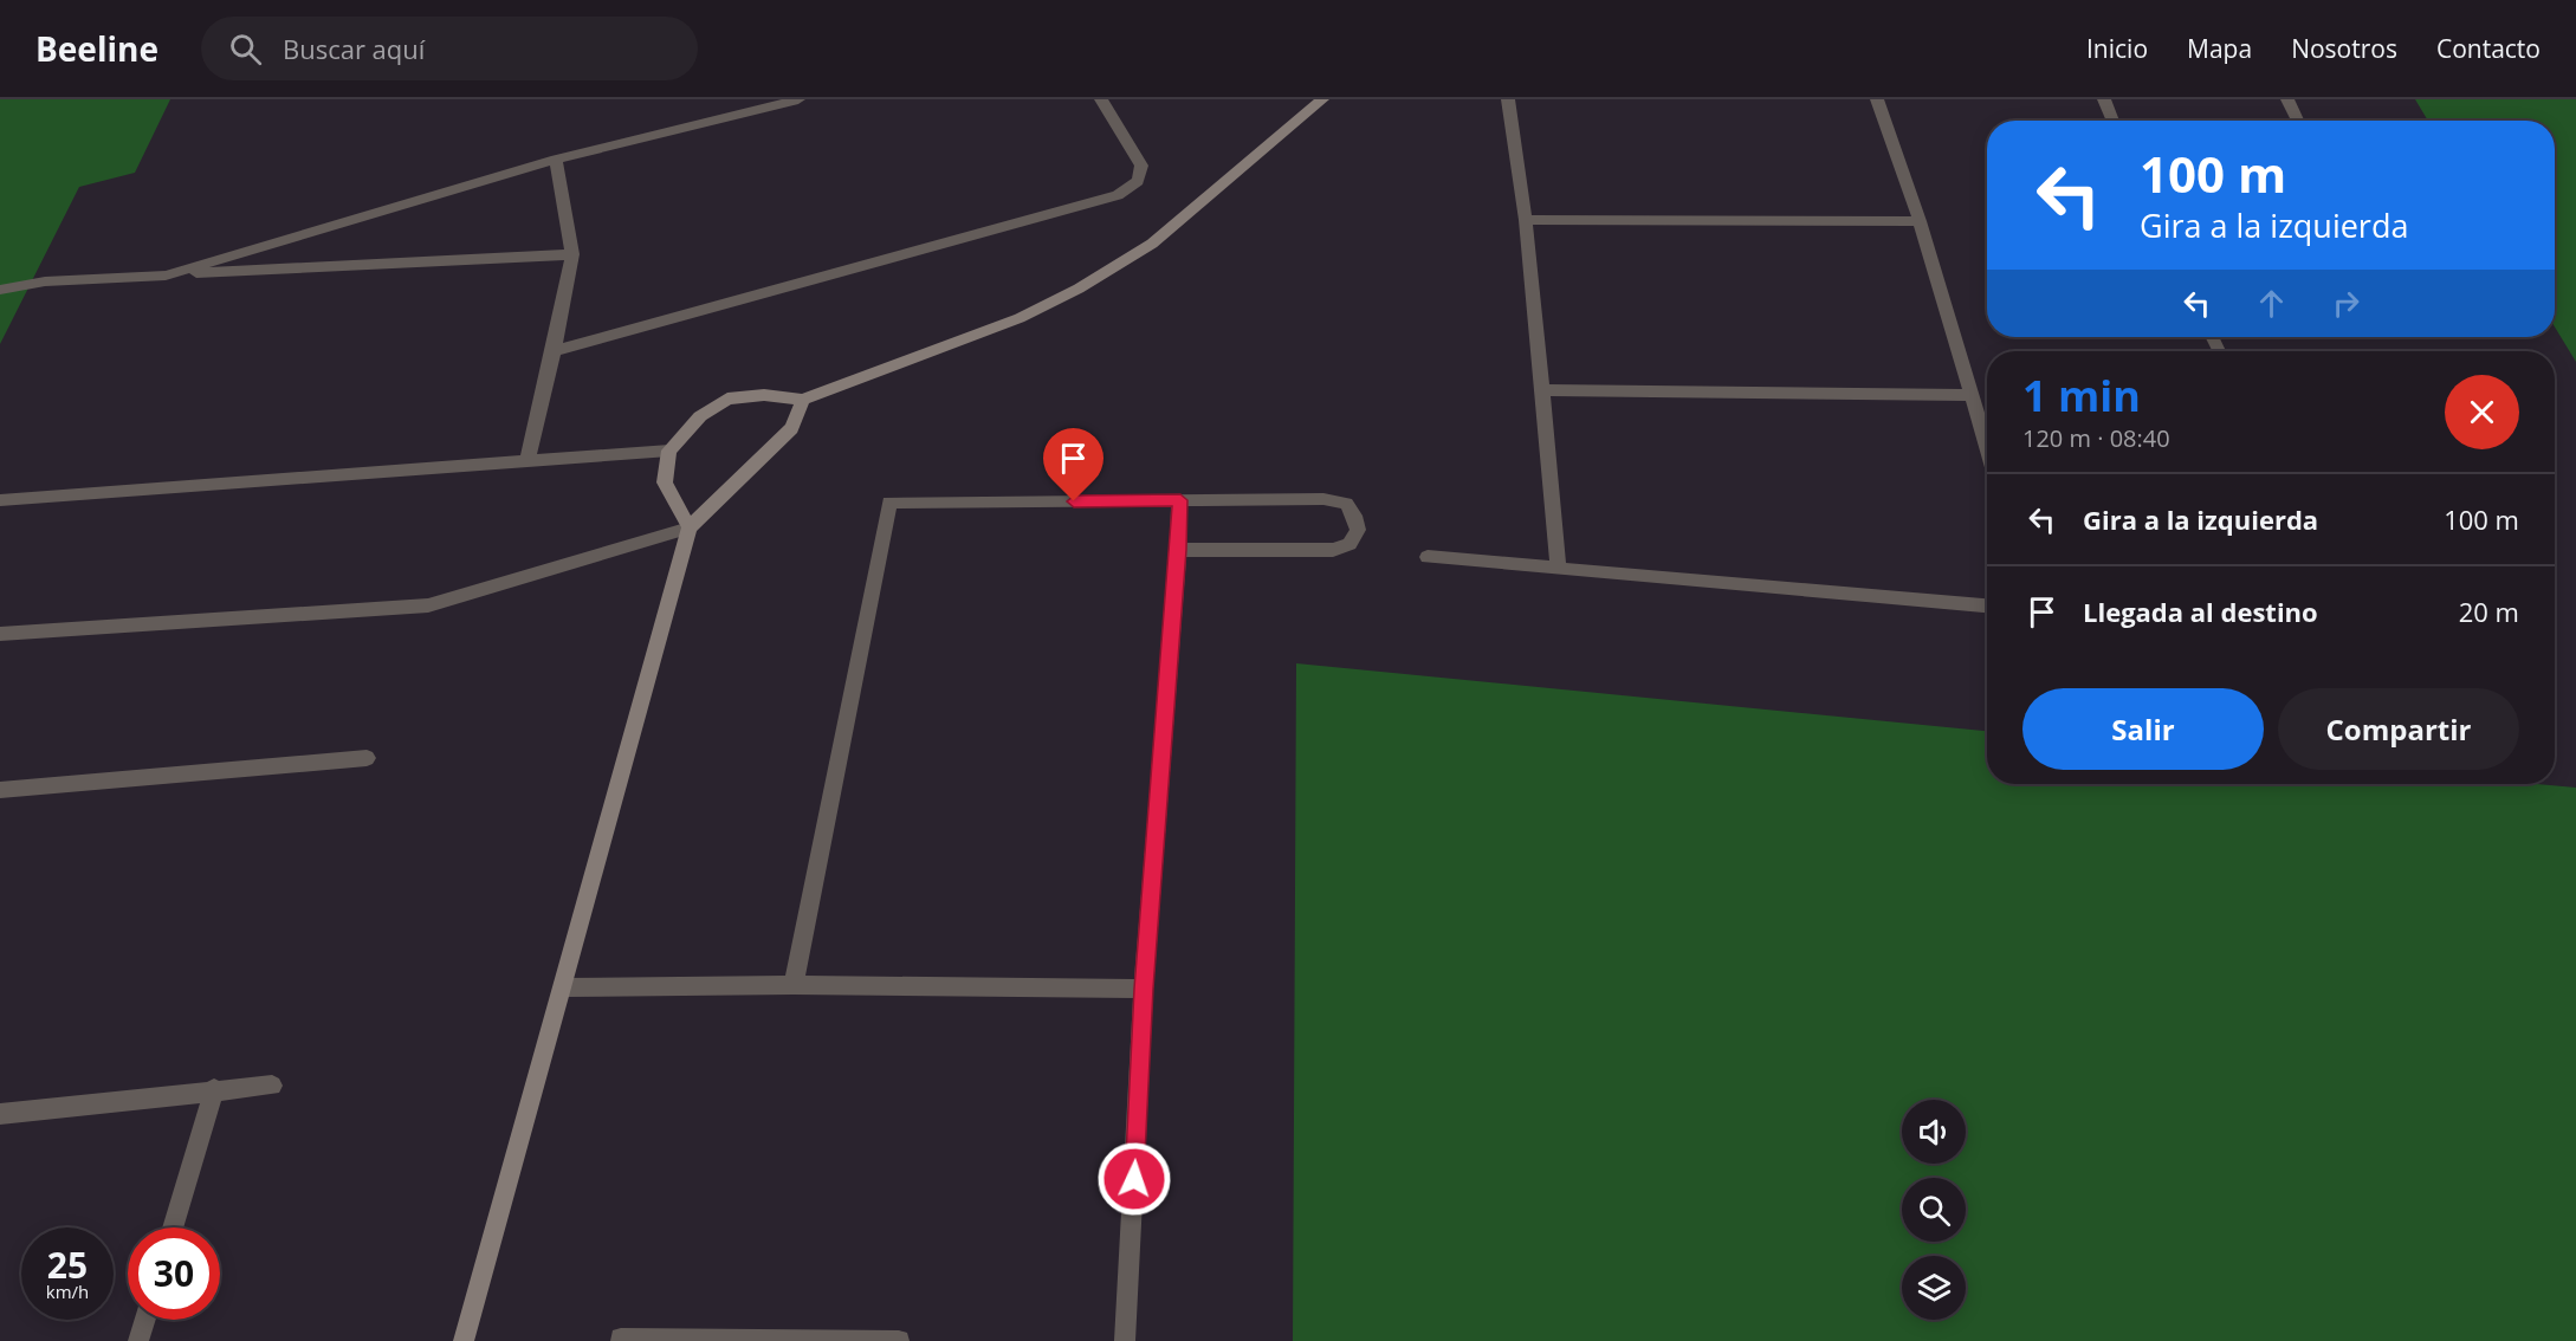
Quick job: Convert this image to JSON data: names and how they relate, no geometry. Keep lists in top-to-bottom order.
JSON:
{
  "page": {
    "header": "Beeline",
    "search": "Buscar aquí",
    "nav": [
      "Inicio",
      "Mapa",
      "Nosotros",
      "Contacto"
    ],
    "turn": ["100 m", "Gira a la izquierda"],
    "heading": ["1 min", "120 m · 08:40"],
    "list": [
      {
        "name": "Gira a la izquierda",
        "value": "100 m"
      },
      {
        "name": "Llegada al destino",
        "value": "20 m"
      }
    ],
    "buttons": ["Salir", "Compartir"],
    "speed": "25 km/h",
    "limit": "30"
  }
}
